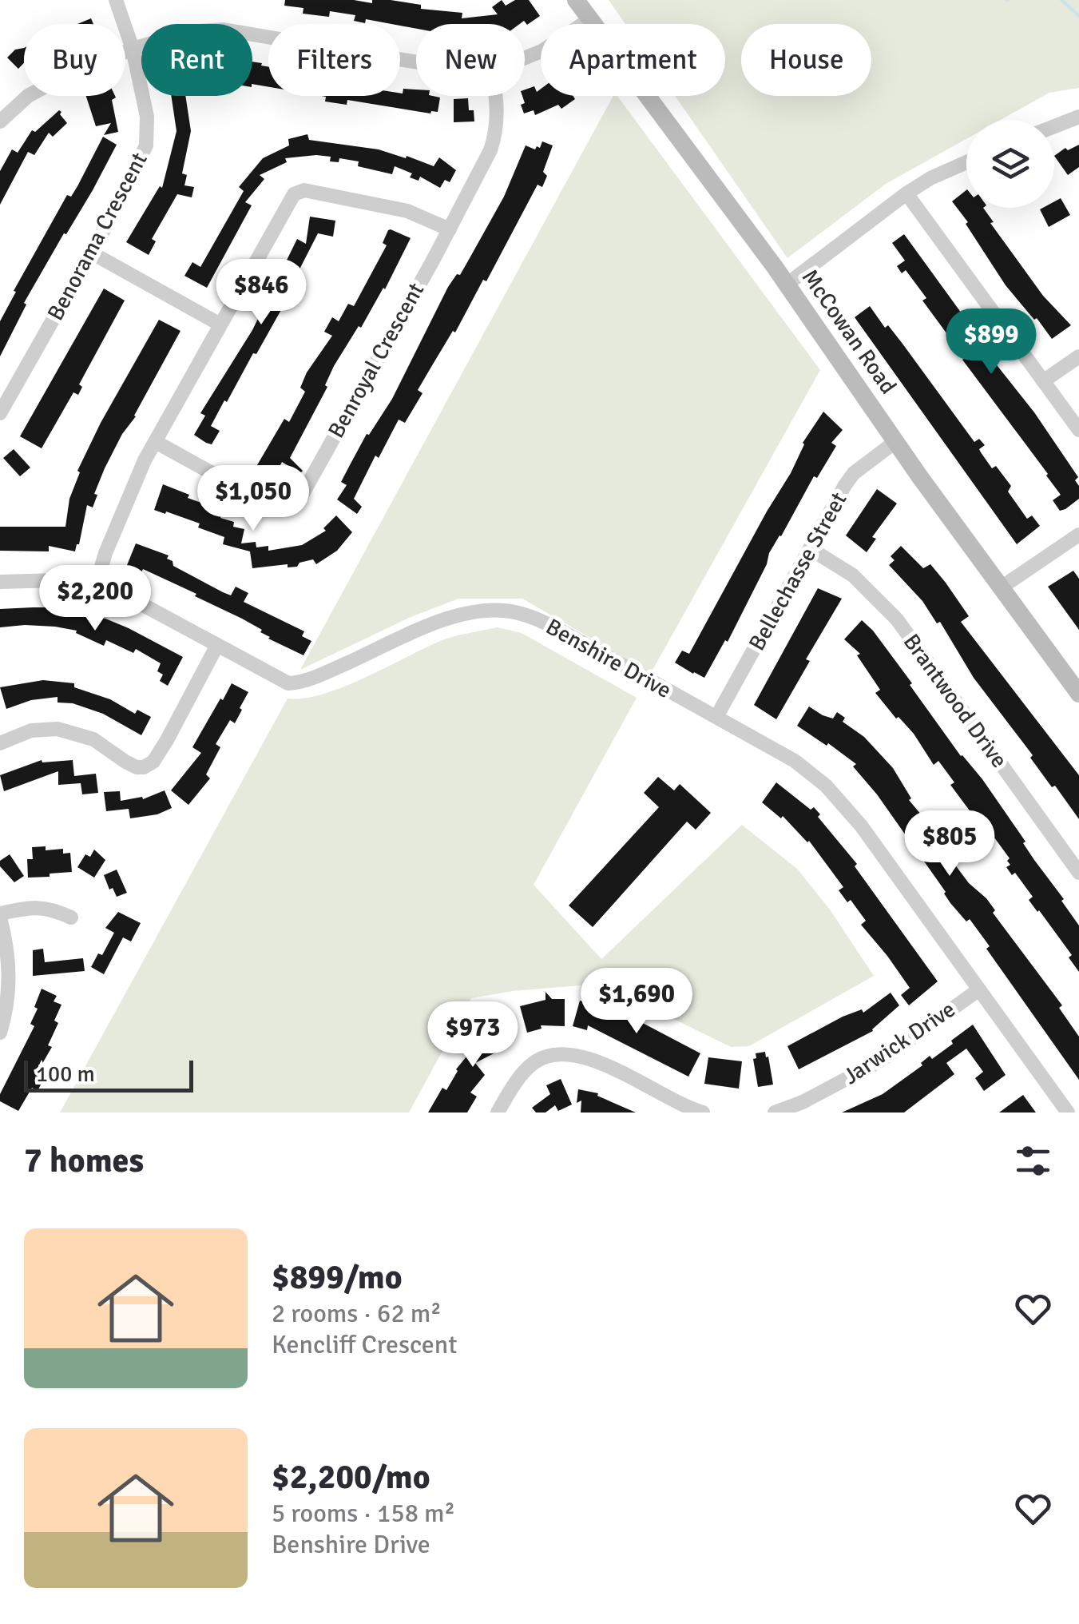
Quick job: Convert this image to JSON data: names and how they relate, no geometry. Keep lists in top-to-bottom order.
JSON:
{
  "streets": {
    "main road": ["McCowan Road"],
    "street": [
      "Benorama Crescent",
      "Benroyal Crescent",
      "Bellechasse Street",
      "Benshire Drive",
      "Brantwood Drive",
      "Jarwick Drive"
    ]
  },
  "crossings": [
    ["McCowan Road", "Bellechasse Street"],
    ["Bellechasse Street", "Benshire Drive"],
    ["Bellechasse Street", "Brantwood Drive"],
    ["Benshire Drive", "Jarwick Drive"]
  ],
  "scale_bar": "100 m",
  "page": {
    "chip": [
      "Buy",
      "Rent",
      "Filters",
      "New",
      "Apartment",
      "House"
    ],
    "price": [
      "$846",
      "$899",
      "$1,050",
      "$2,200",
      "$805",
      "$1,690",
      "$973"
    ],
    "scale": "100 m",
    "heading": "7 homes",
    "list": [
      {
        "name": "$899/mo",
        "note": "2 rooms · 62 m² · Kencliff Crescent"
      },
      {
        "name": "$2,200/mo",
        "note": "5 rooms · 158 m² · Benshire Drive"
      }
    ]
  }
}
